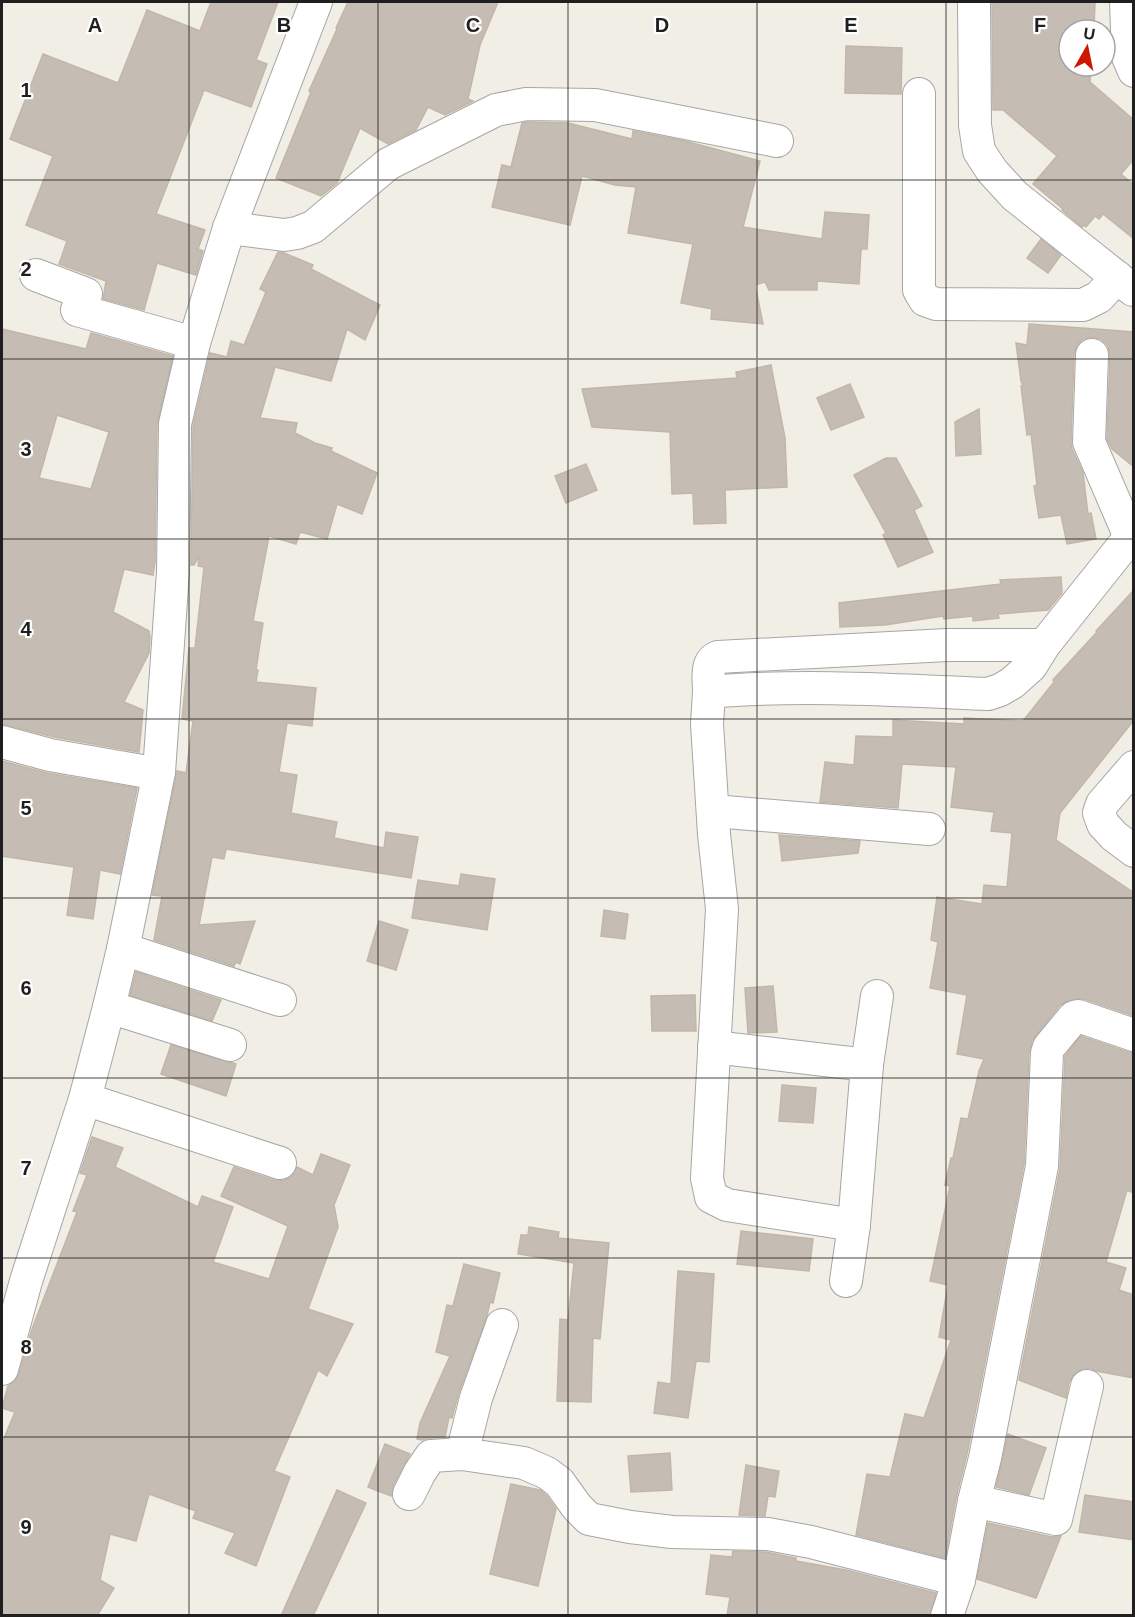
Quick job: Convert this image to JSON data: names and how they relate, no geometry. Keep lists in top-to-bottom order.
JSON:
{
  "north": "top",
  "grid": {
    "columns": [
      "A",
      "B",
      "C",
      "D",
      "E",
      "F"
    ],
    "rows": [
      "1",
      "2",
      "3",
      "4",
      "5",
      "6",
      "7",
      "8",
      "9"
    ]
  }
}
